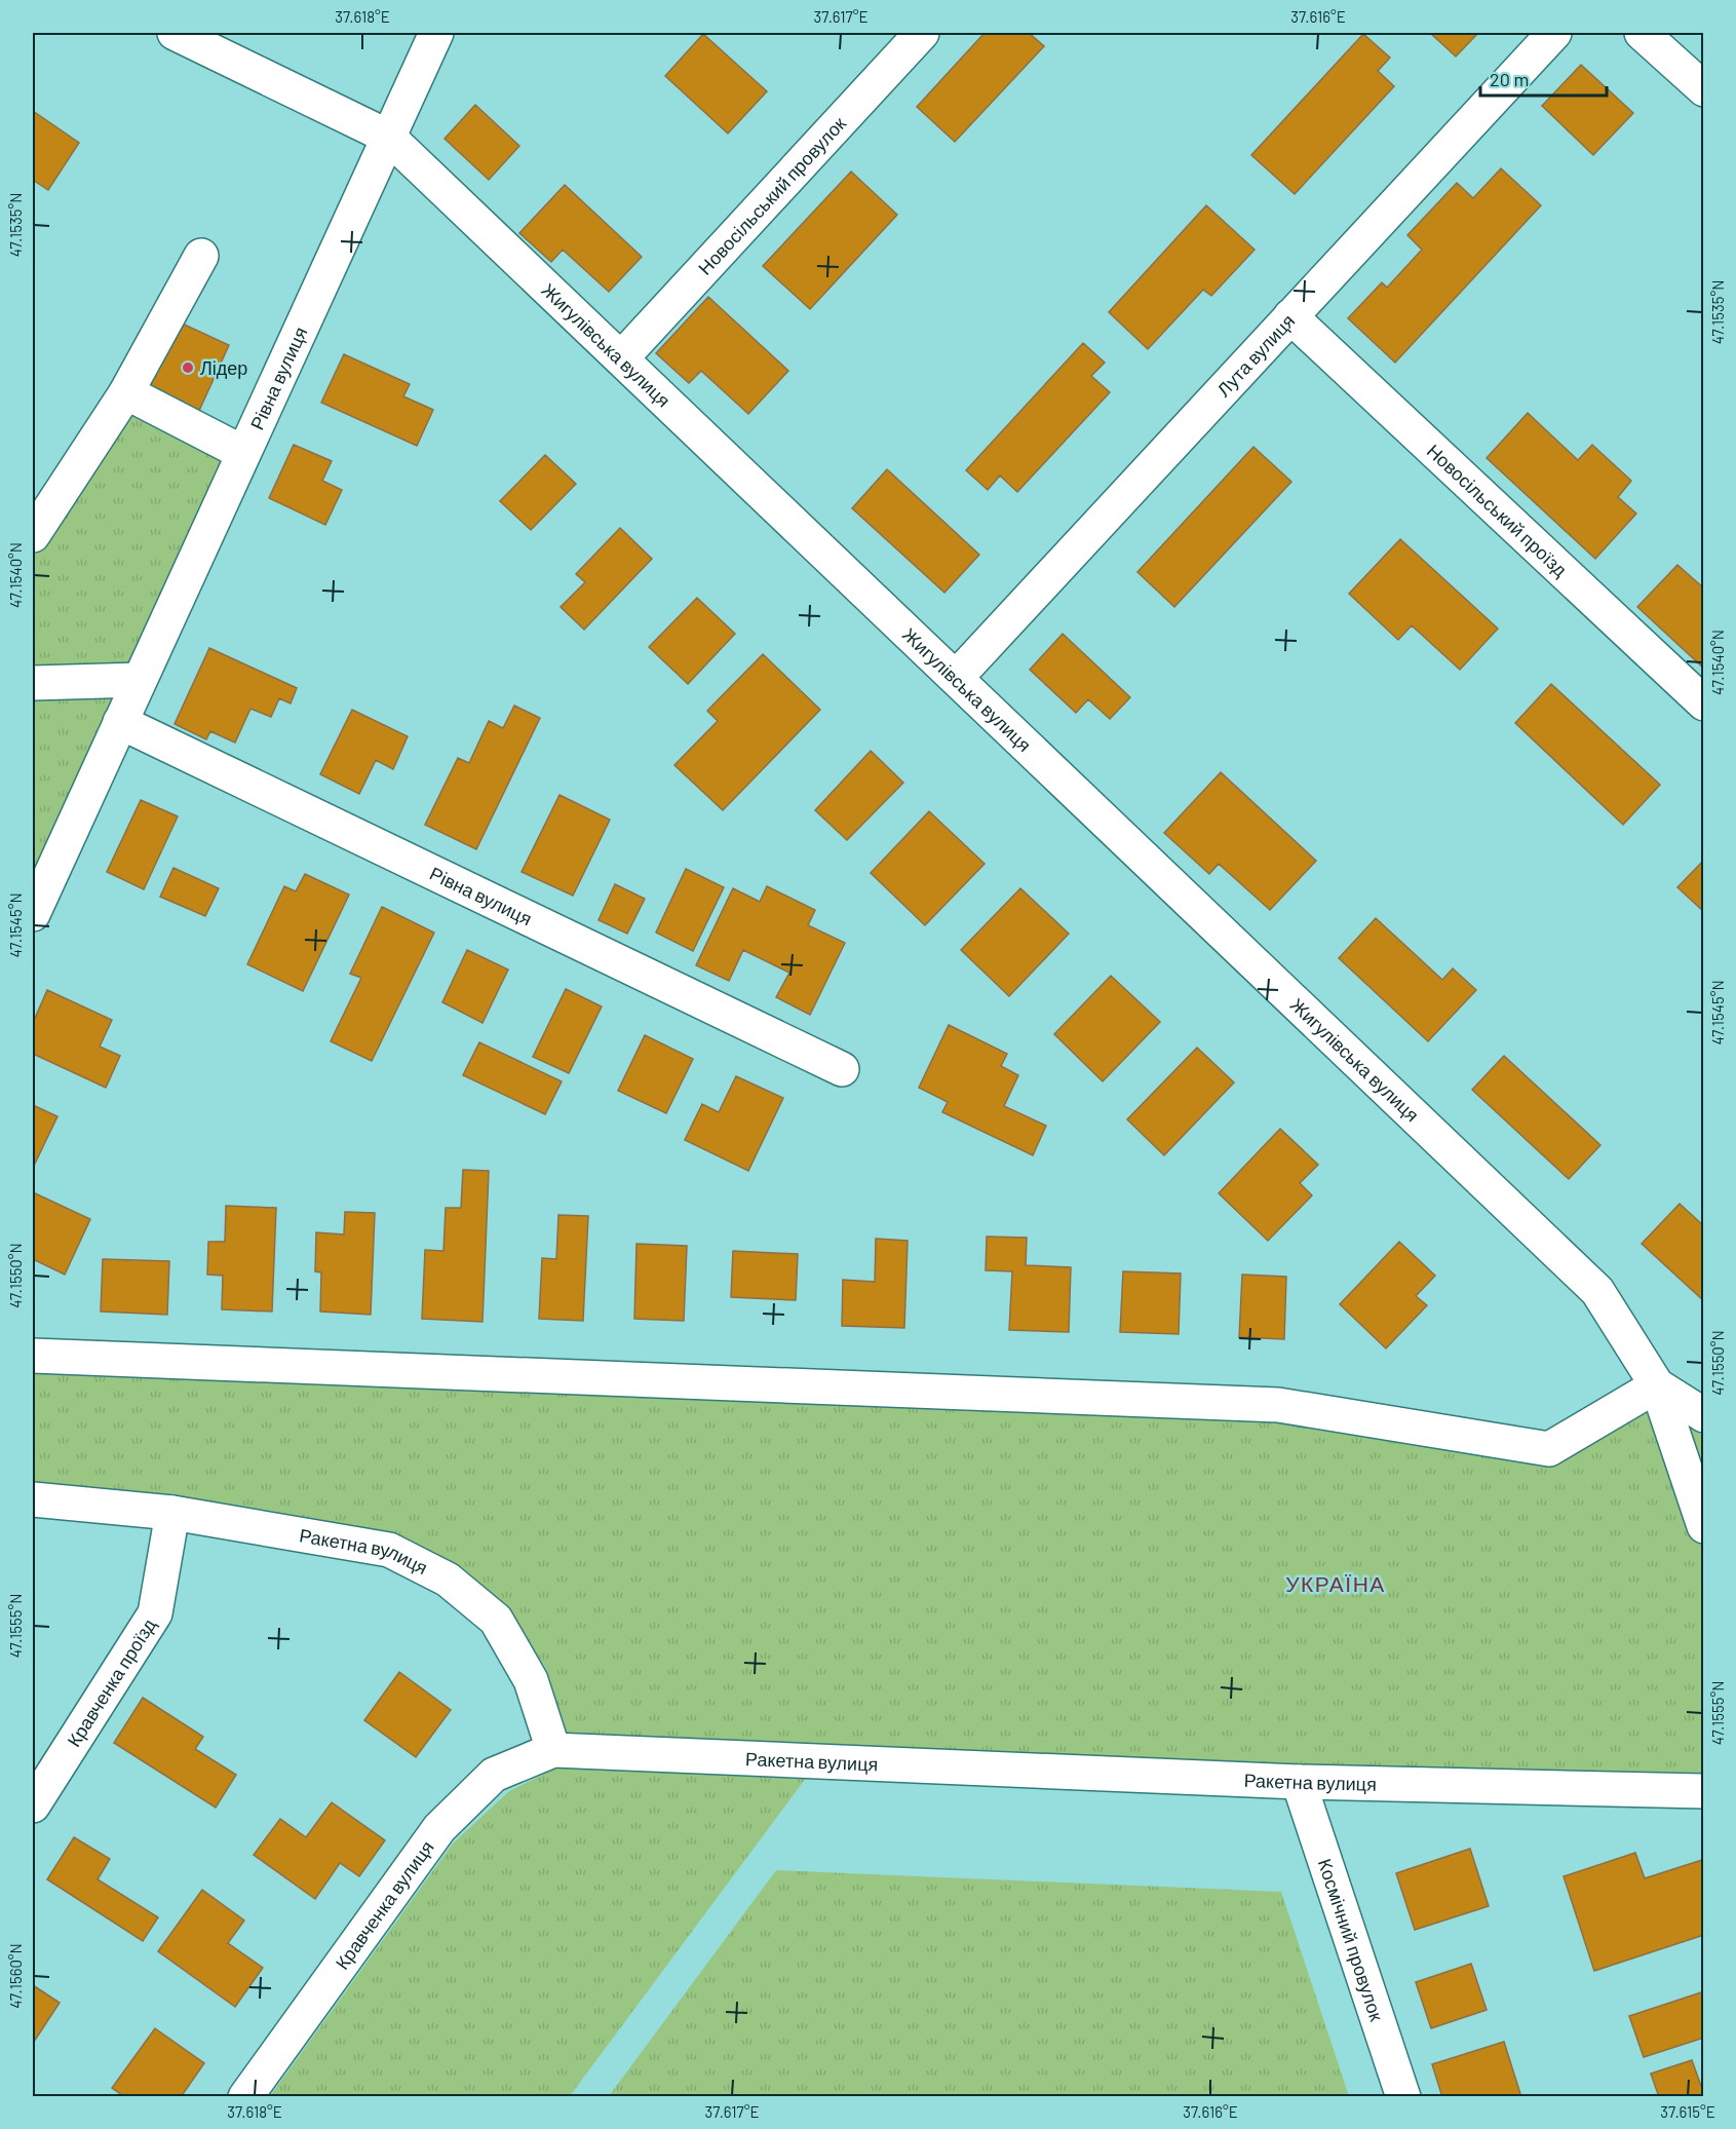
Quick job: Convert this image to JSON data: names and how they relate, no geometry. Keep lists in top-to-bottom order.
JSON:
{
  "streets": {
    "street": [
      "Новосільський провулок",
      "Жигулівська вулиця",
      "Лута вулиця",
      "Рівна вулиця",
      "Новосільський проїзд",
      "Ракетна вулиця",
      "Кравченка проїзд",
      "Кравченка вулиця",
      "Космічний провулок"
    ]
  },
  "crossings": [
    ["Новосільський провулок", "Жигулівська вулиця"],
    ["Жигулівська вулиця", "Лута вулиця"],
    ["Жигулівська вулиця", "Рівна вулиця"],
    ["Лута вулиця", "Новосільський проїзд"],
    ["Ракетна вулиця", "Кравченка проїзд"],
    ["Ракетна вулиця", "Кравченка вулиця"],
    ["Ракетна вулиця", "Космічний провулок"]
  ],
  "districts": ["УКРАЇНА"],
  "places": ["Лідер"],
  "scale_bar": "20 m",
  "coordinates": [
    "37.618°E",
    "37.617°E",
    "37.616°E",
    "47.1535°N",
    "47.1540°N",
    "47.1545°N",
    "47.1550°N",
    "47.1555°N",
    "47.1560°N",
    "37.615°E"
  ]
}
